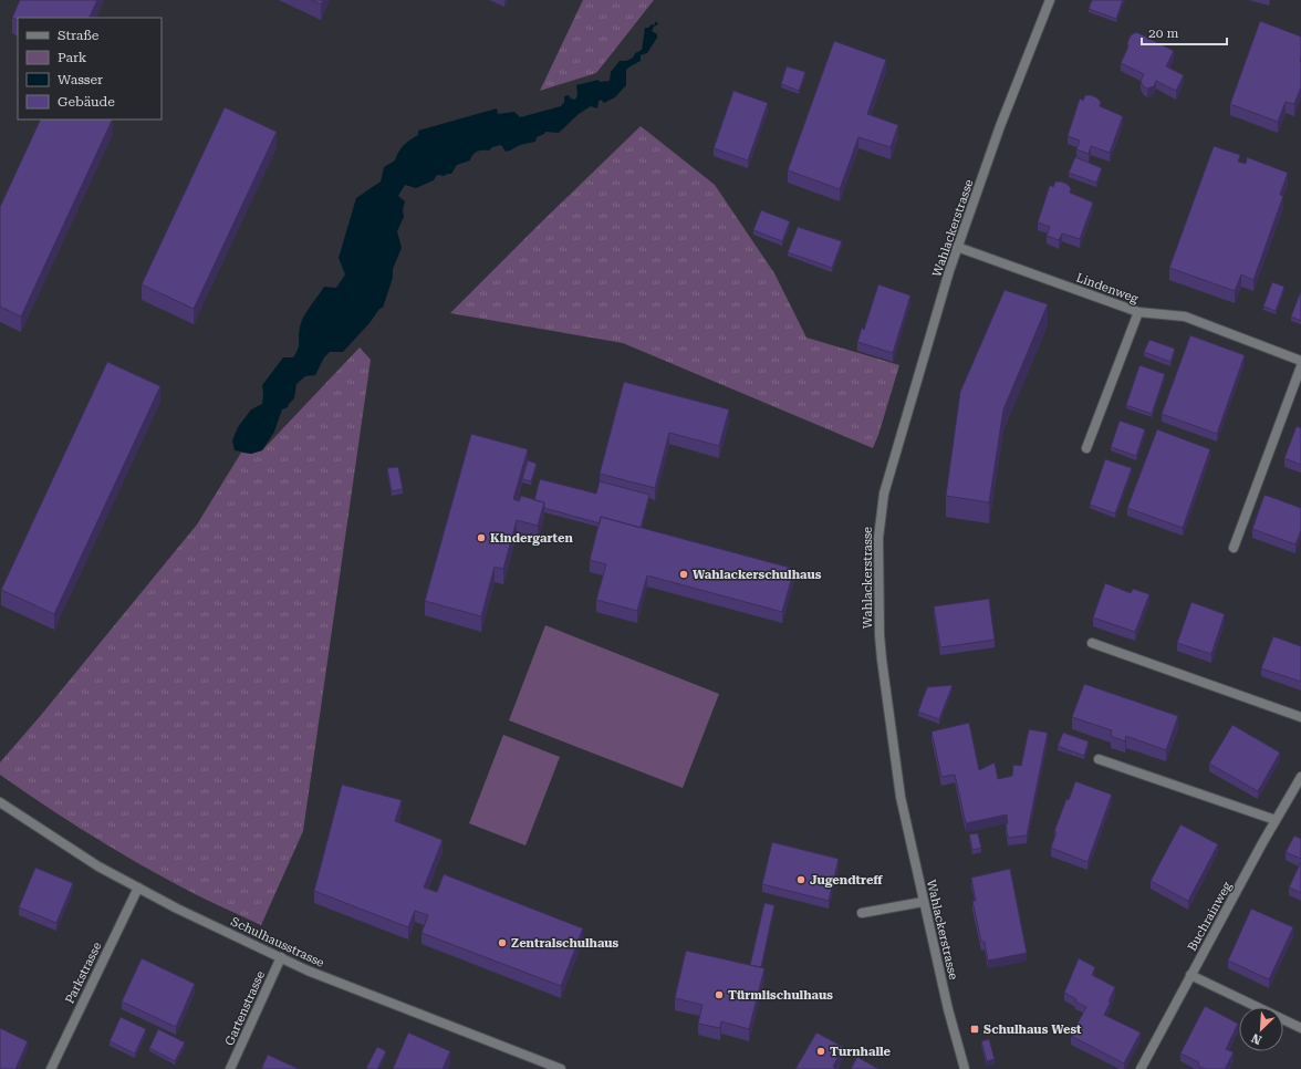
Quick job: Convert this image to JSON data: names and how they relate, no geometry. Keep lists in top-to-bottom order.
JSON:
{
  "streets": {
    "street": [
      "Wahlackerstrasse",
      "Lindenweg",
      "Buchrainweg",
      "Schulhausstrasse",
      "Parkstrasse",
      "Gartenstrasse"
    ]
  },
  "crossings": [
    ["Wahlackerstrasse", "Lindenweg"],
    ["Schulhausstrasse", "Parkstrasse"],
    ["Schulhausstrasse", "Gartenstrasse"]
  ],
  "places": {
    "other": [
      "Kindergarten",
      "Wahlackerschulhaus",
      "Jugendtreff",
      "Zentralschulhaus",
      "Türmlischulhaus",
      "Turnhalle"
    ],
    "transit": ["Schulhaus West"]
  },
  "legend": [
    "Straße",
    "Park",
    "Wasser",
    "Gebäude"
  ],
  "scale_bar": "20 m",
  "north": "bottom left"
}
